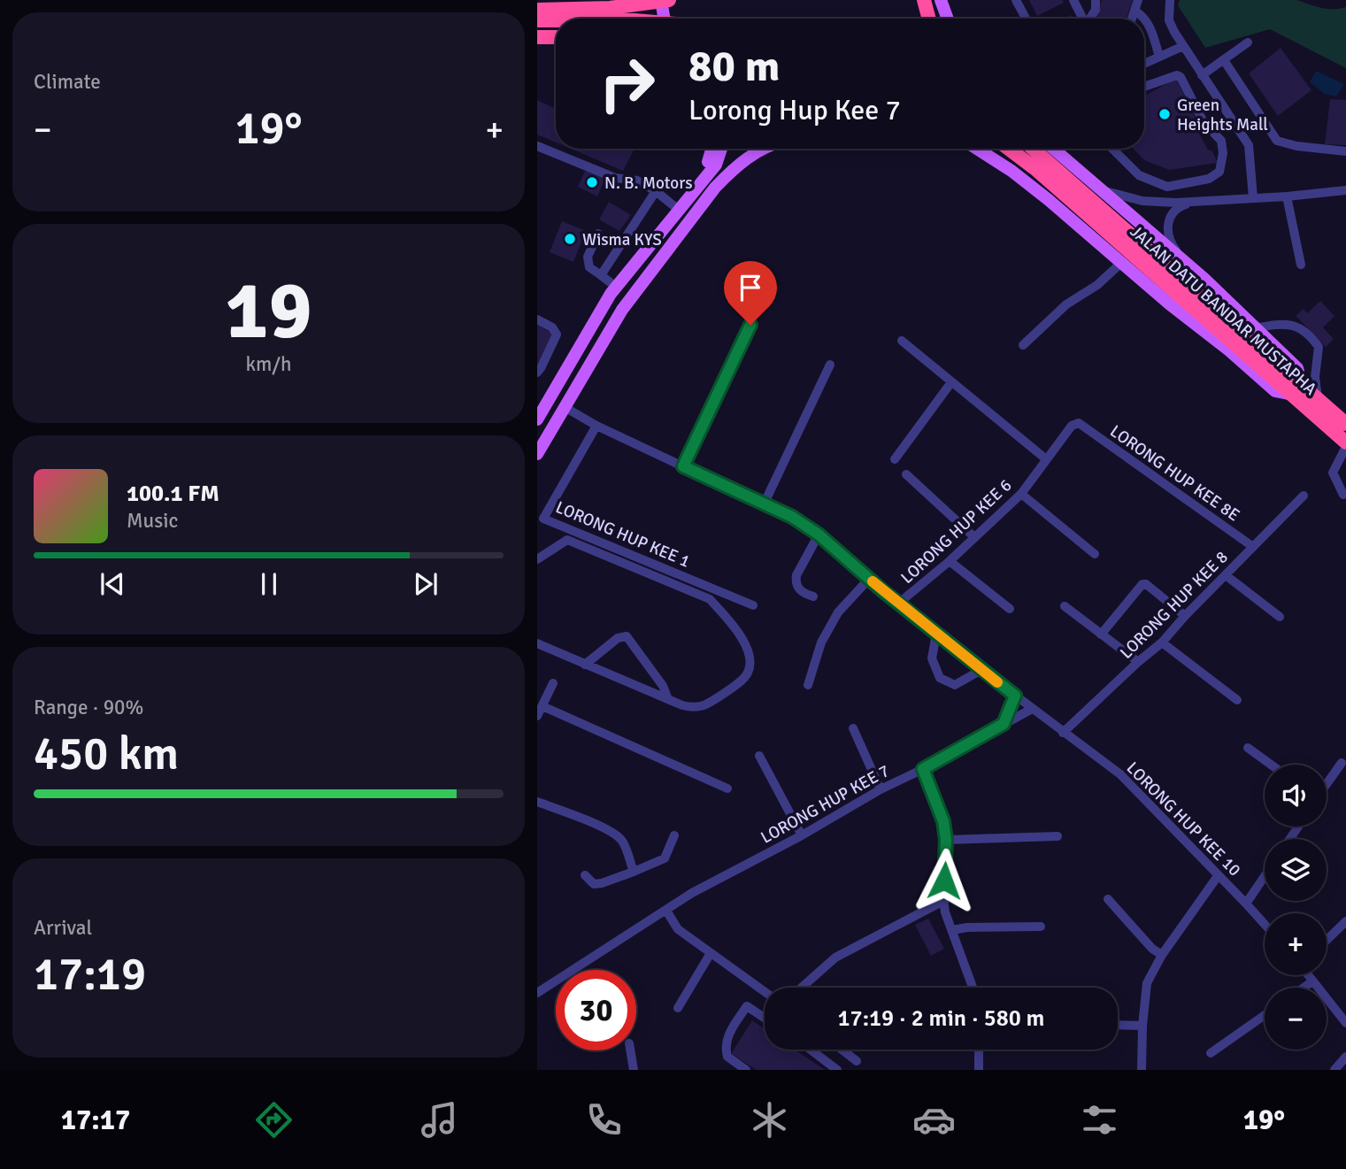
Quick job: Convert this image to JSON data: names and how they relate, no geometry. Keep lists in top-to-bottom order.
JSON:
{
  "streets": {
    "highway": ["JALAN DATU BANDAR MUSTAPHA"],
    "street": [
      "LORONG HUP KEE 8E",
      "LORONG HUP KEE 6",
      "LORONG HUP KEE 1",
      "LORONG HUP KEE 8",
      "LORONG HUP KEE 7",
      "LORONG HUP KEE 10"
    ]
  },
  "crossings": [
    ["LORONG HUP KEE 8E", "LORONG HUP KEE 6"],
    ["LORONG HUP KEE 8E", "LORONG HUP KEE 8"],
    ["LORONG HUP KEE 6", "LORONG HUP KEE 10"],
    ["LORONG HUP KEE 1", "LORONG HUP KEE 10"],
    ["LORONG HUP KEE 8", "LORONG HUP KEE 10"],
    ["LORONG HUP KEE 7", "LORONG HUP KEE 10"]
  ],
  "places": ["Green Heights Mall", "N. B. Motors", "Wisma KYS"],
  "page": {
    "tile": [
      "Climate",
      ["19", "km/h"],
      ["Range · 90%", "450 km"],
      ["Arrival", "17:19"]
    ],
    "turn": ["80 m", "Lorong Hup Kee 7"],
    "heat": ["−", "19°", "+"],
    "song": ["100.1 FM", "Music"],
    "map_buttons": ["+", "−"],
    "limit": "30",
    "trip": "17:19 · 2 min · 580 m",
    "tabs": ["17:17", "19°"]
  }
}
